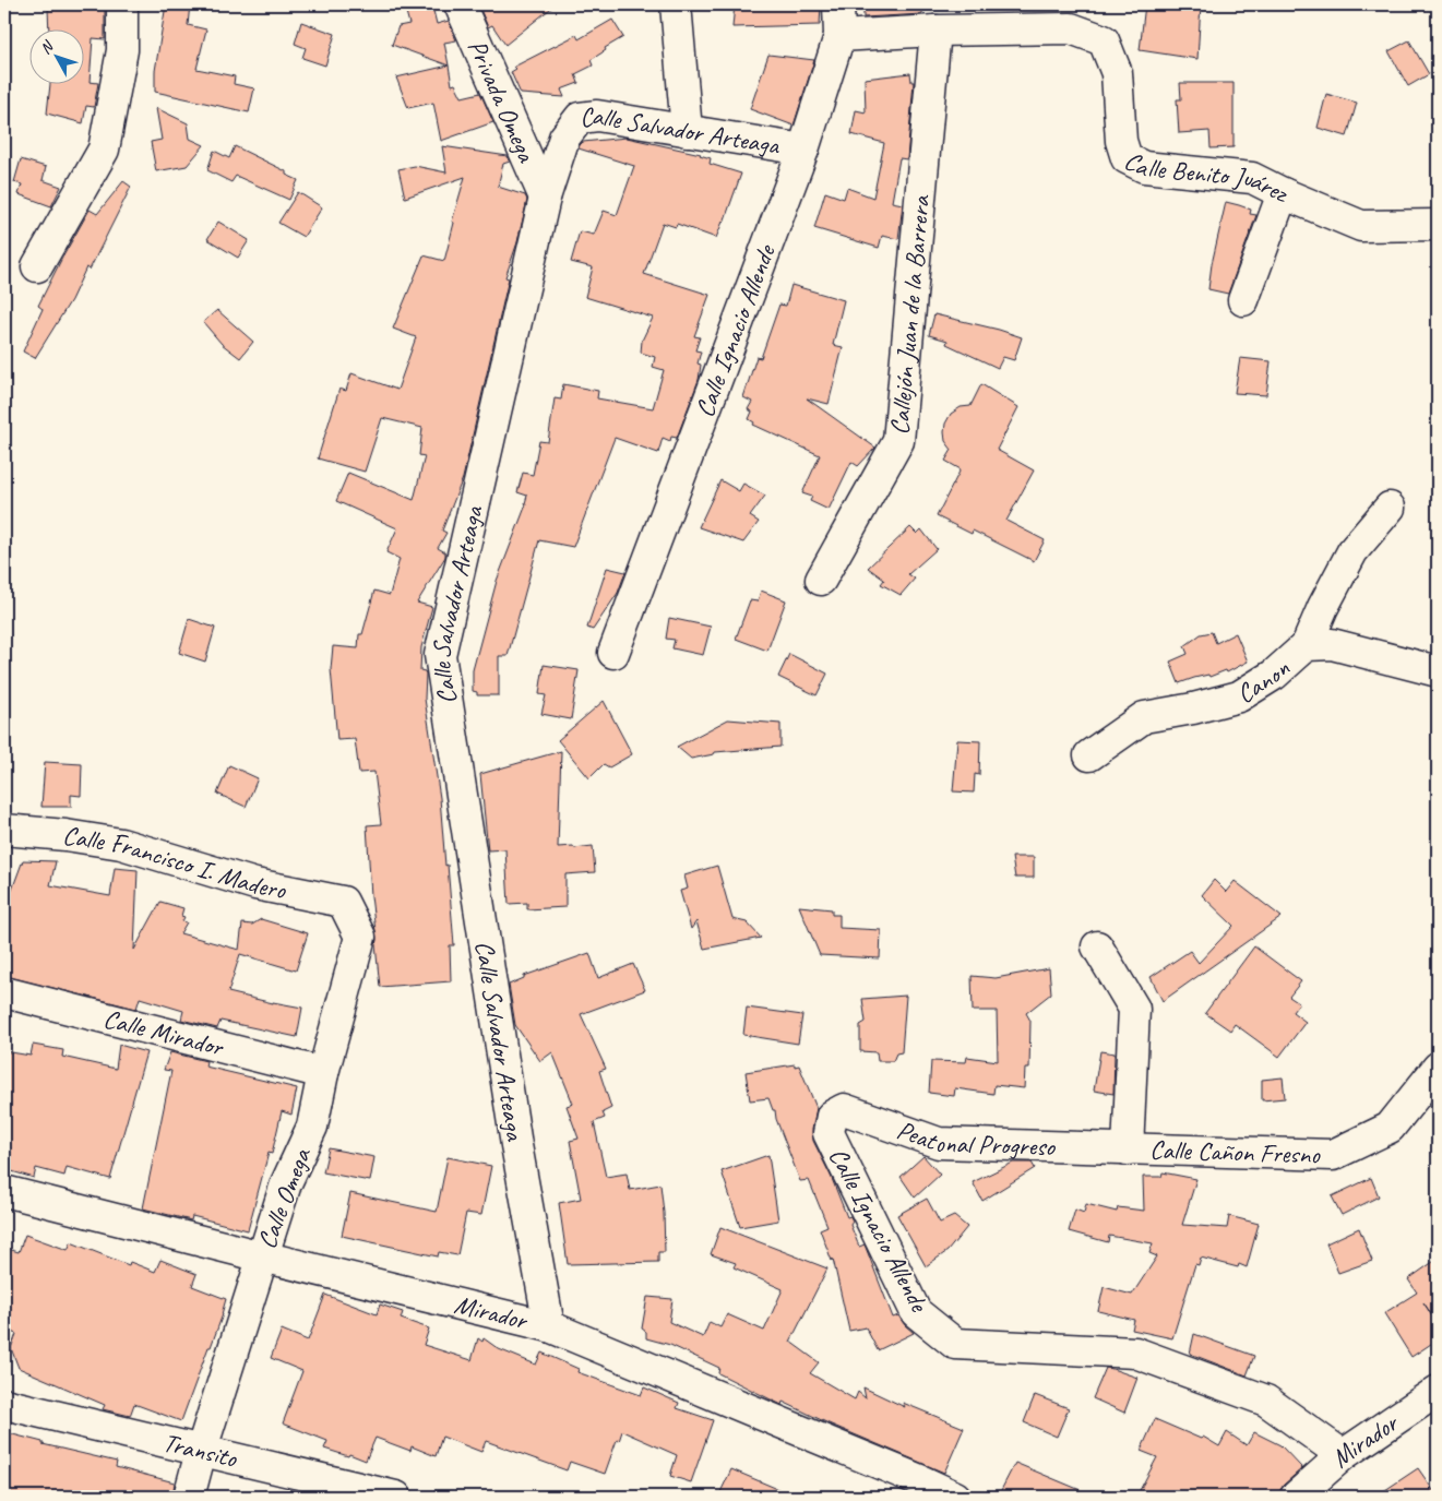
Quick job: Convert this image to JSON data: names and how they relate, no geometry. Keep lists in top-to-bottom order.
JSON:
{
  "streets": {
    "street": [
      "Privada Omega",
      "Calle Salvador Arteaga",
      "Calle Benito Juárez",
      "Callejón Juan de la Barrera",
      "Calle Ignacio Allende",
      "Canon",
      "Calle Francisco I. Madero",
      "Calle Mirador",
      "Peatonal Progreso",
      "Calle Cañon Fresno",
      "Calle Omega",
      "Mirador",
      "Transito"
    ]
  },
  "crossings": [
    ["Privada Omega", "Calle Salvador Arteaga"],
    ["Calle Salvador Arteaga", "Calle Ignacio Allende"],
    ["Calle Salvador Arteaga", "Mirador"],
    ["Calle Benito Juárez", "Callejón Juan de la Barrera"],
    ["Calle Benito Juárez", "Calle Ignacio Allende"],
    ["Calle Ignacio Allende", "Peatonal Progreso"],
    ["Calle Ignacio Allende", "Mirador"],
    ["Calle Francisco I. Madero", "Calle Omega"],
    ["Calle Mirador", "Calle Omega"],
    ["Peatonal Progreso", "Calle Cañon Fresno"],
    ["Calle Omega", "Mirador"],
    ["Calle Omega", "Transito"]
  ],
  "north": "top left"
}
